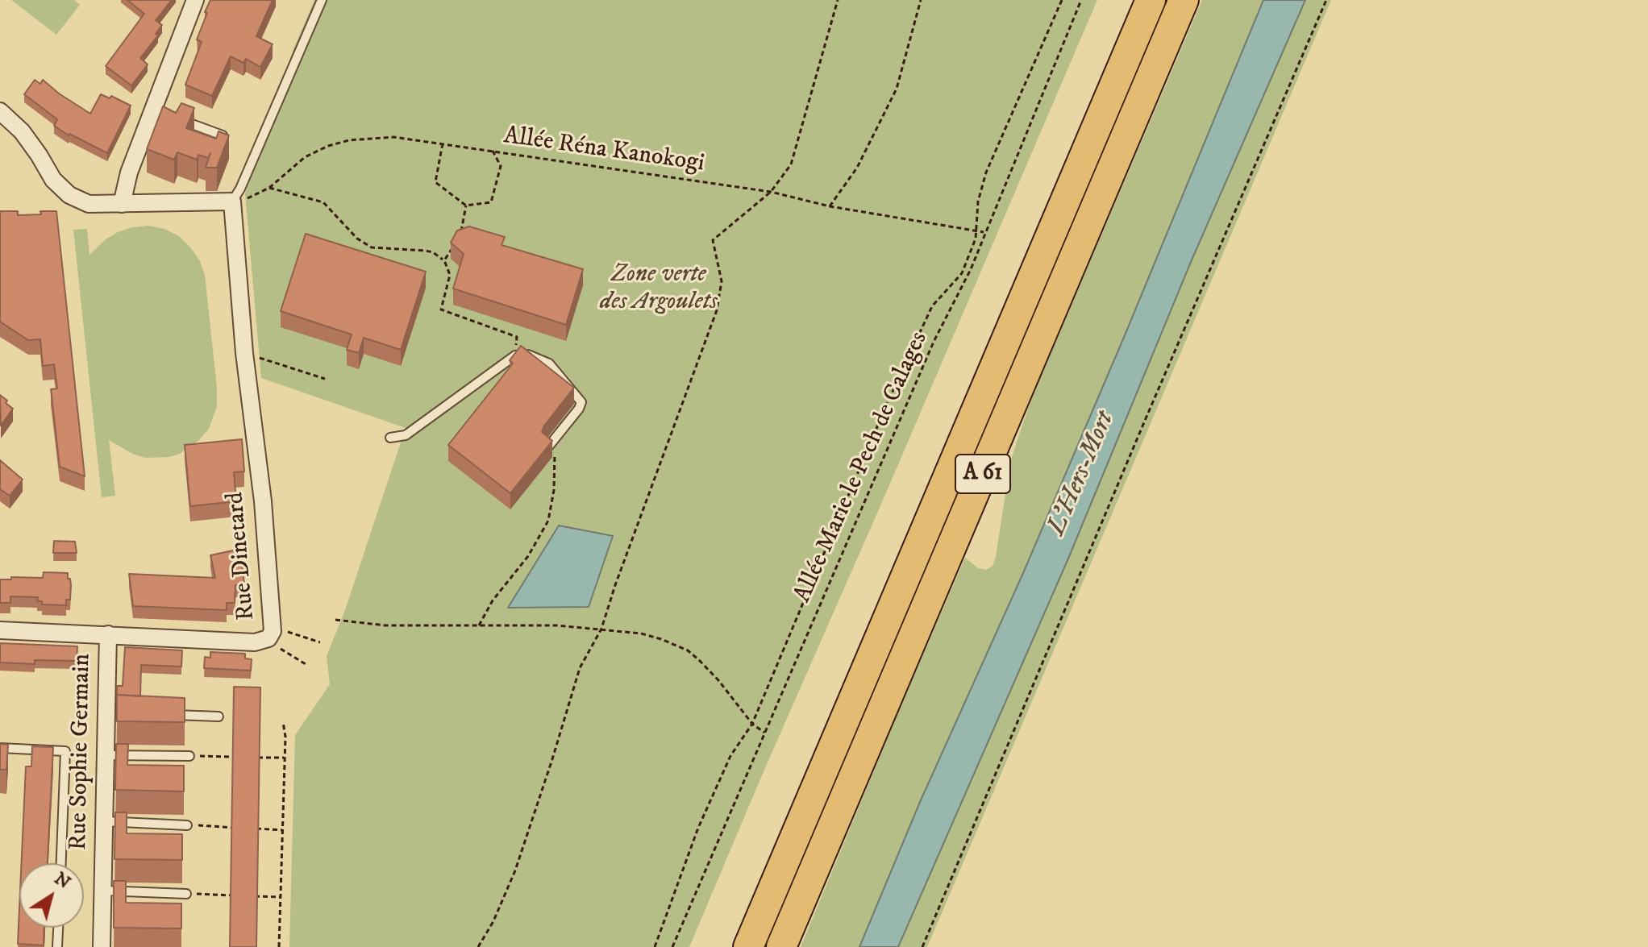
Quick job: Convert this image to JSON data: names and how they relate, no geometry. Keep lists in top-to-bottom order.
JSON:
{
  "streets": {
    "highway": ["A 61"],
    "street": ["Rue Dinetard", "Rue Sophie Germain"],
    "path": ["Allée Réna Kanokogi", "Allée Marie le Pech de Calages"]
  },
  "crossings": [
    ["Allée Réna Kanokogi", "Allée Marie le Pech de Calages"],
    ["Allée Réna Kanokogi", "Rue Dinetard"],
    ["Rue Dinetard", "Rue Sophie Germain"]
  ],
  "water": ["L'Hers-Mort"],
  "parks": ["Zone verte des Argoulets"],
  "north": "top right"
}
